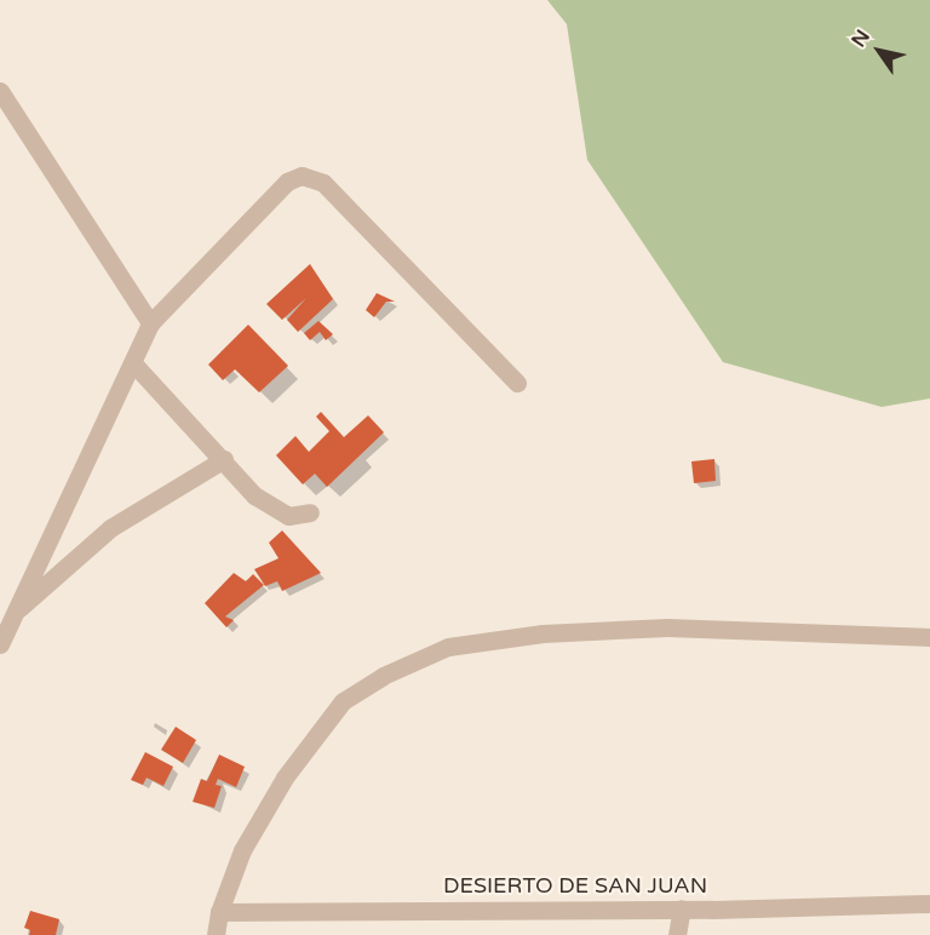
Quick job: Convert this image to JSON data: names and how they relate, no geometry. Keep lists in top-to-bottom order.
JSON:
{
  "streets": {
    "street": ["DESIERTO DE SAN JUAN"]
  },
  "north": "top left"
}
